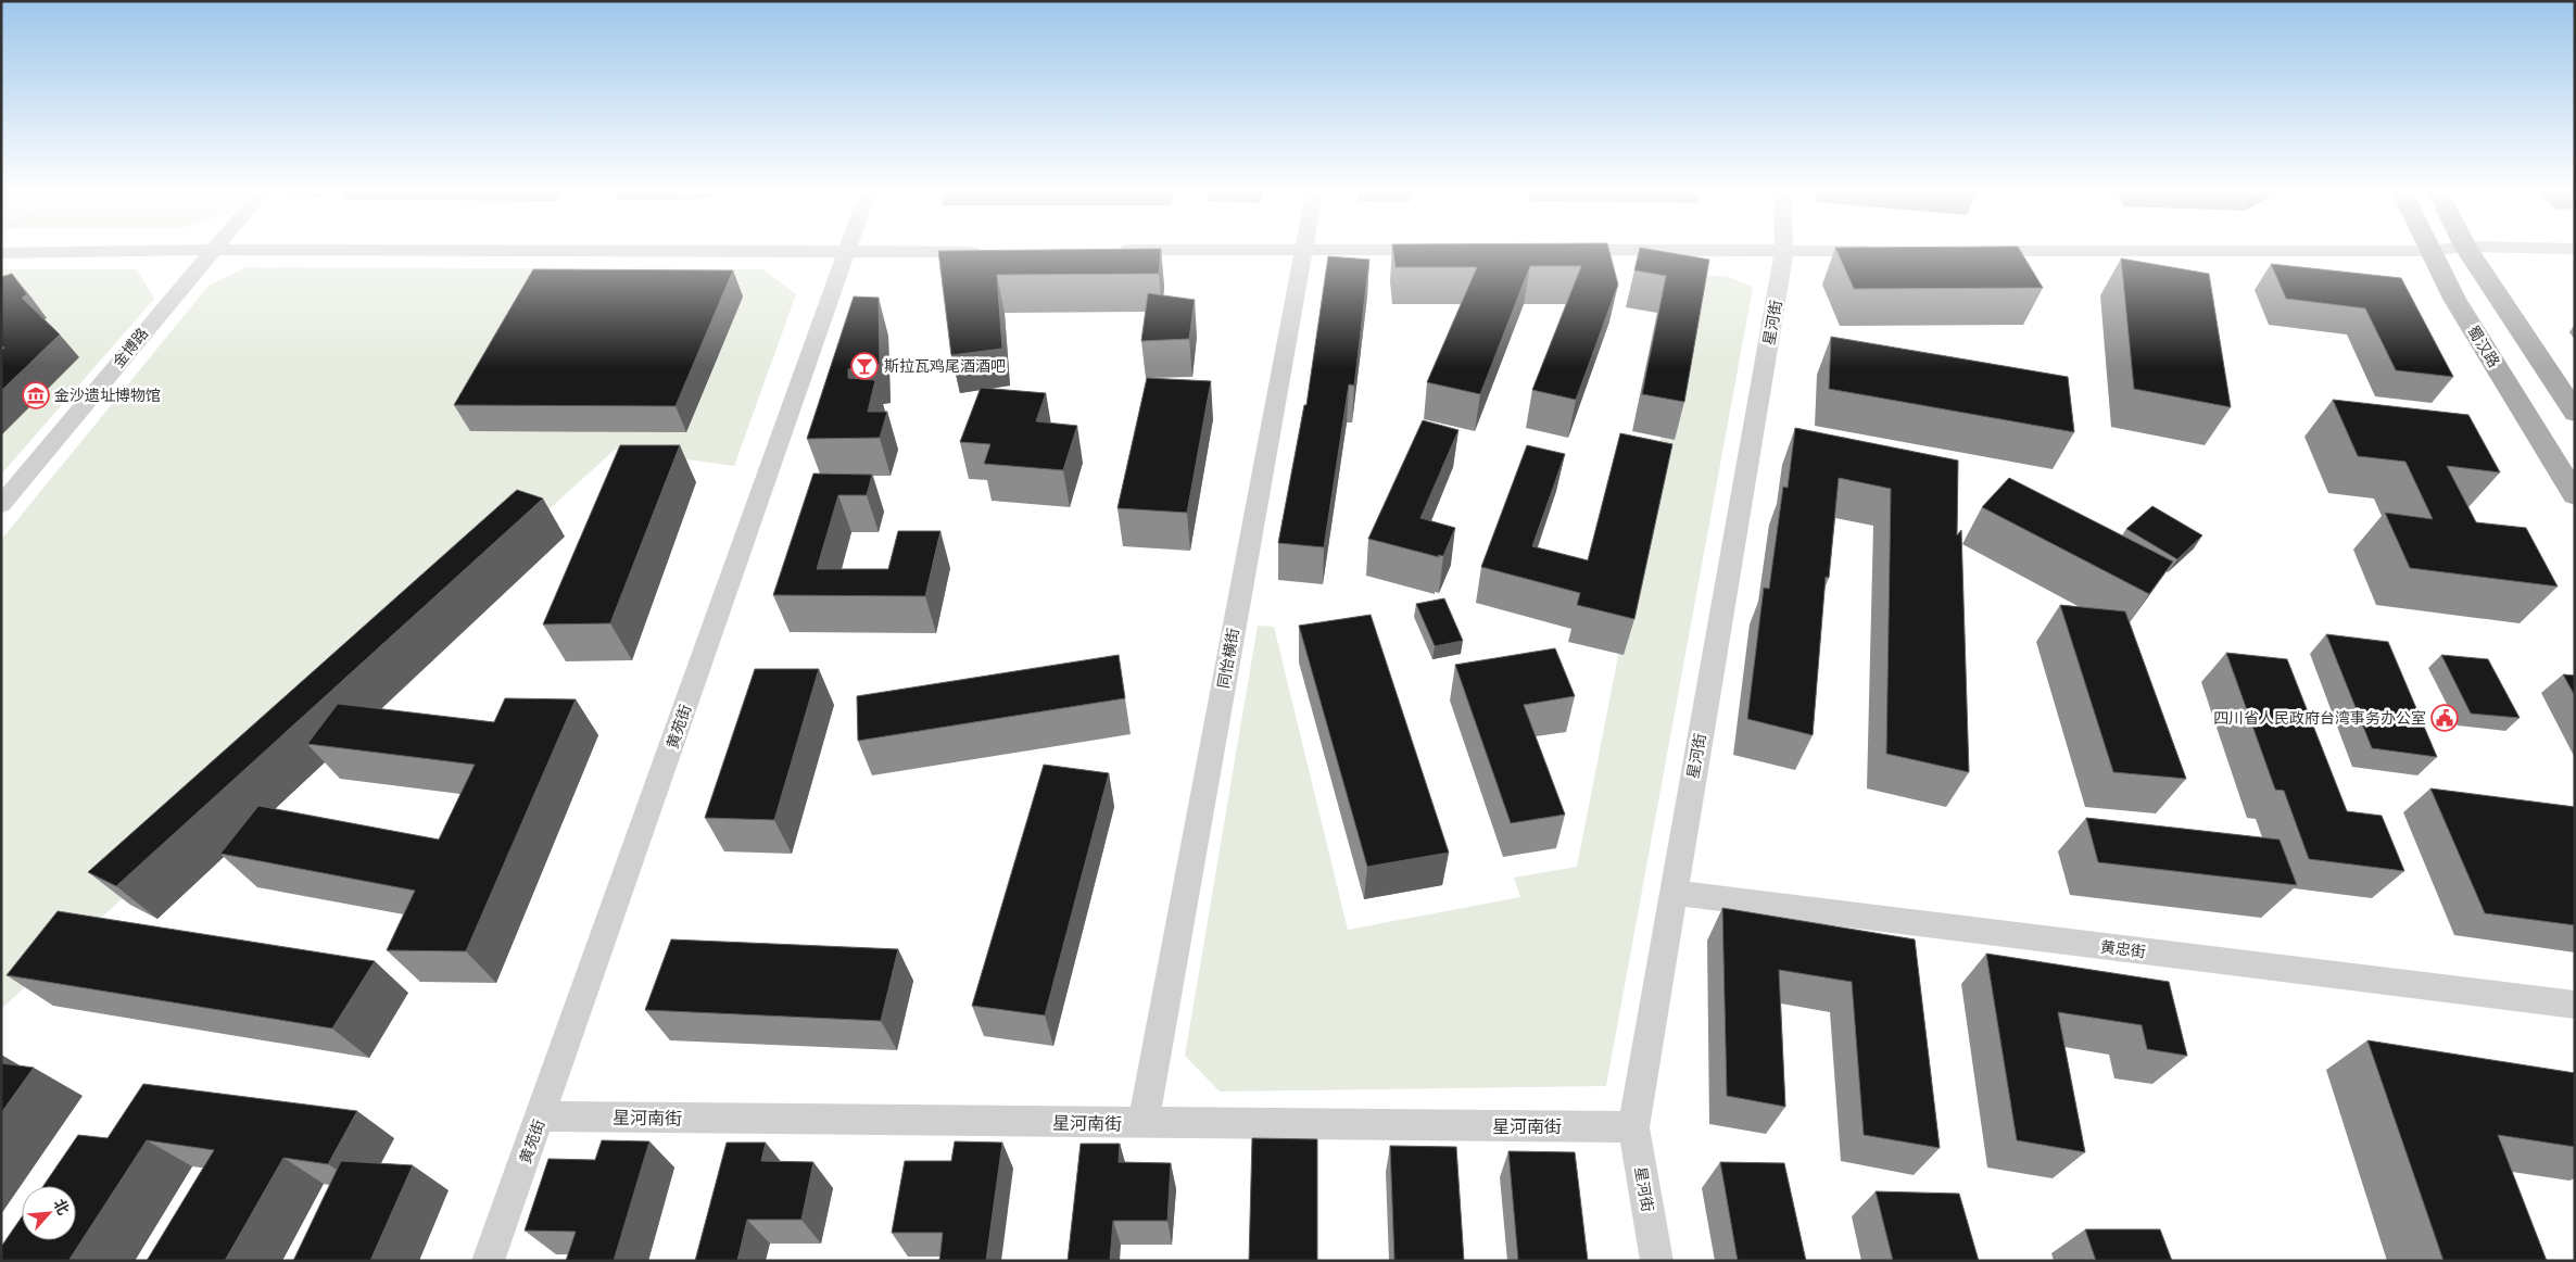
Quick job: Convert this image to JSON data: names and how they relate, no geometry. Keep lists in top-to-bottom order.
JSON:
{
  "streets": {
    "main road": ["蜀汉路"],
    "street": [
      "星河街",
      "金博路",
      "同怡横街",
      "黄苑街",
      "黄忠街",
      "星河南街"
    ]
  },
  "crossings": [
    ["星河街", "黄忠街"],
    ["星河街", "星河南街"],
    ["同怡横街", "星河南街"],
    ["黄苑街", "星河南街"]
  ],
  "places": {
    "bar": ["斯拉瓦鸡尾酒酒吧"],
    "museum": ["金沙遗址博物馆"],
    "public building": ["四川省人民政府台湾事务办公室"]
  },
  "north": "top right"
}
